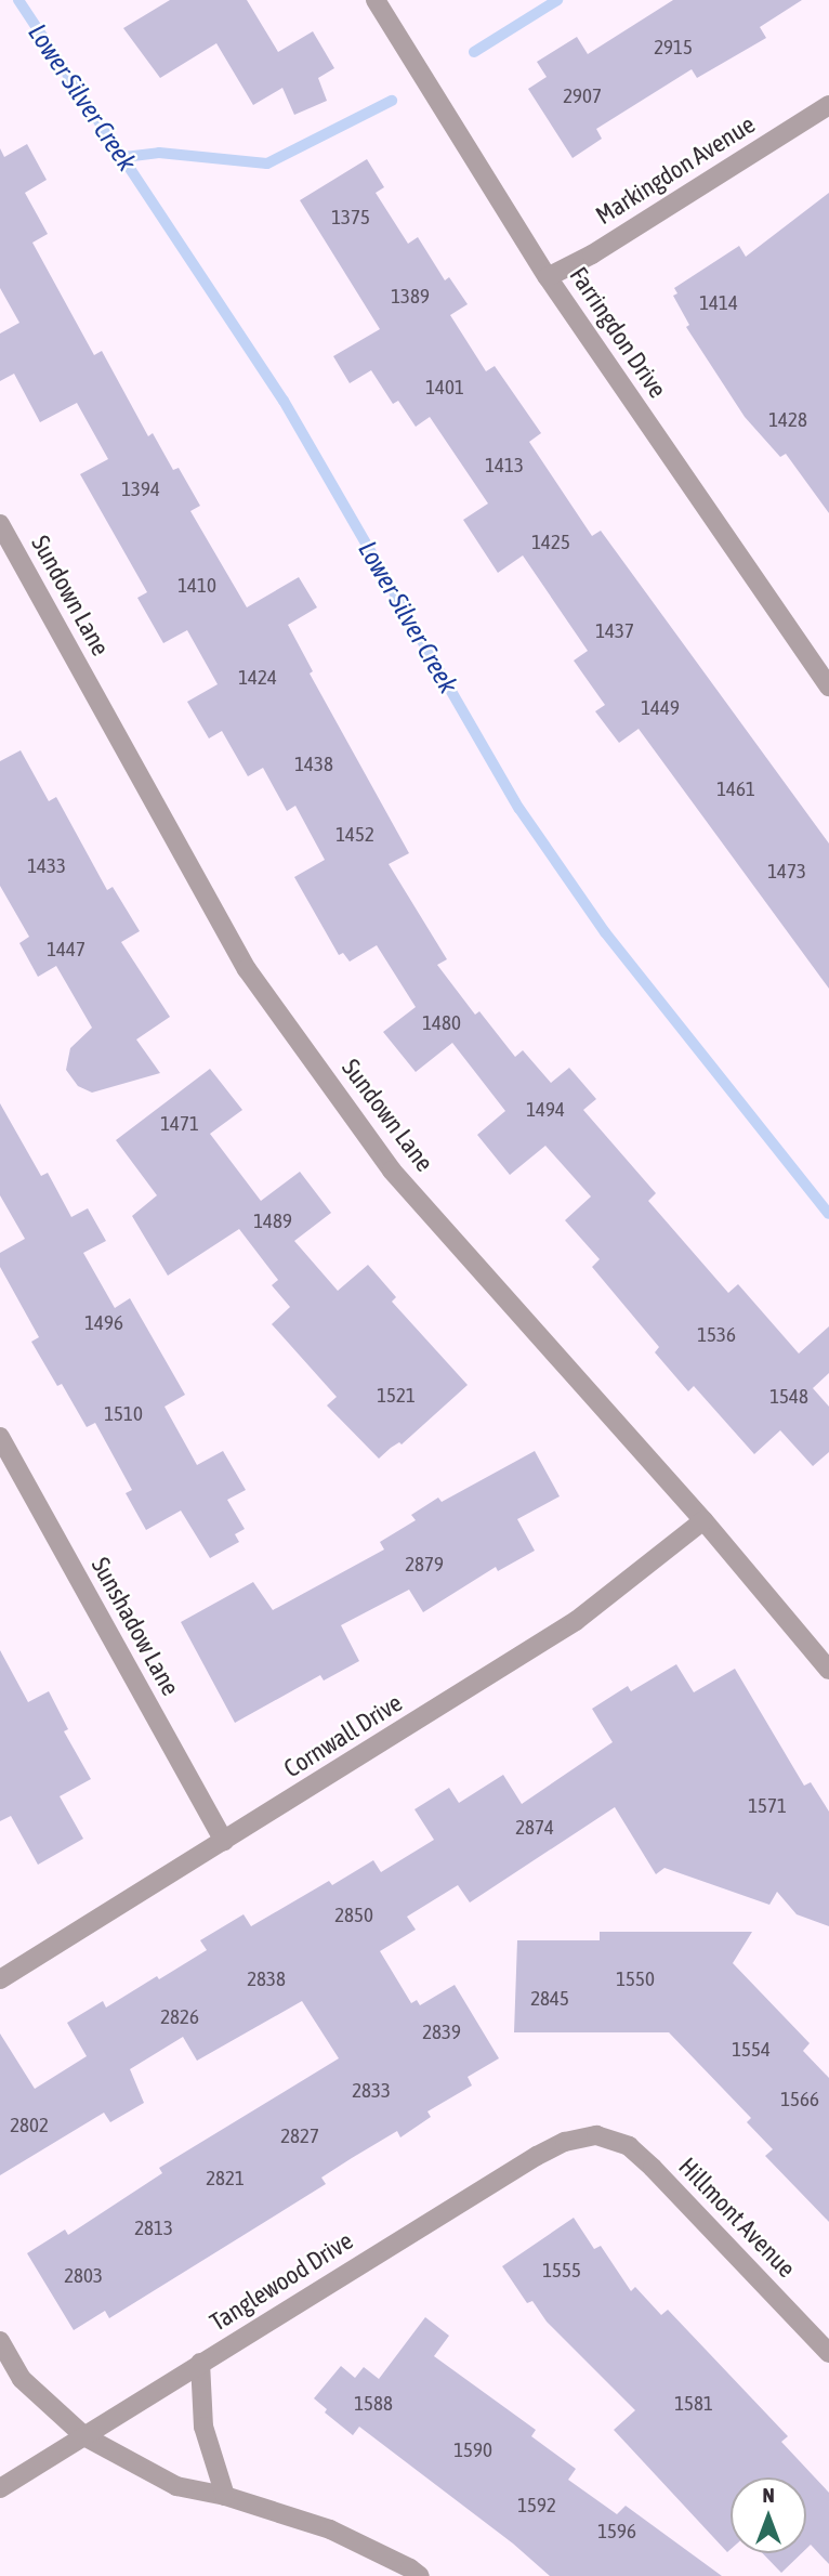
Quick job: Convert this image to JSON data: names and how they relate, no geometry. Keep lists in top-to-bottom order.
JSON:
{
  "streets": {
    "street": [
      "Markingdon Avenue",
      "Farringdon Drive",
      "Sundown Lane",
      "Sunshadow Lane",
      "Cornwall Drive",
      "Hillmont Avenue",
      "Tanglewood Drive"
    ]
  },
  "crossings": [
    ["Markingdon Avenue", "Farringdon Drive"],
    ["Sundown Lane", "Cornwall Drive"],
    ["Sunshadow Lane", "Cornwall Drive"],
    ["Hillmont Avenue", "Tanglewood Drive"]
  ],
  "water": ["Lower Silver Creek"],
  "house_numbers": [
    "2915",
    "2907",
    "1375",
    "1389",
    "1414",
    "1401",
    "1428",
    "1413",
    "1394",
    "1425",
    "1410",
    "1437",
    "1424",
    "1449",
    "1438",
    "1461",
    "1452",
    "1433",
    "1473",
    "1447",
    "1480",
    "1494",
    "1471",
    "1489",
    "1496",
    "1536",
    "1521",
    "1548",
    "1510",
    "2879",
    "1571",
    "2874",
    "2850",
    "2838",
    "1550",
    "2845",
    "2826",
    "2839",
    "1554",
    "2833",
    "1566",
    "2802",
    "2827",
    "2821",
    "2813",
    "1555",
    "2803",
    "1588",
    "1581",
    "1590",
    "1592",
    "1596"
  ],
  "north": "top"
}
